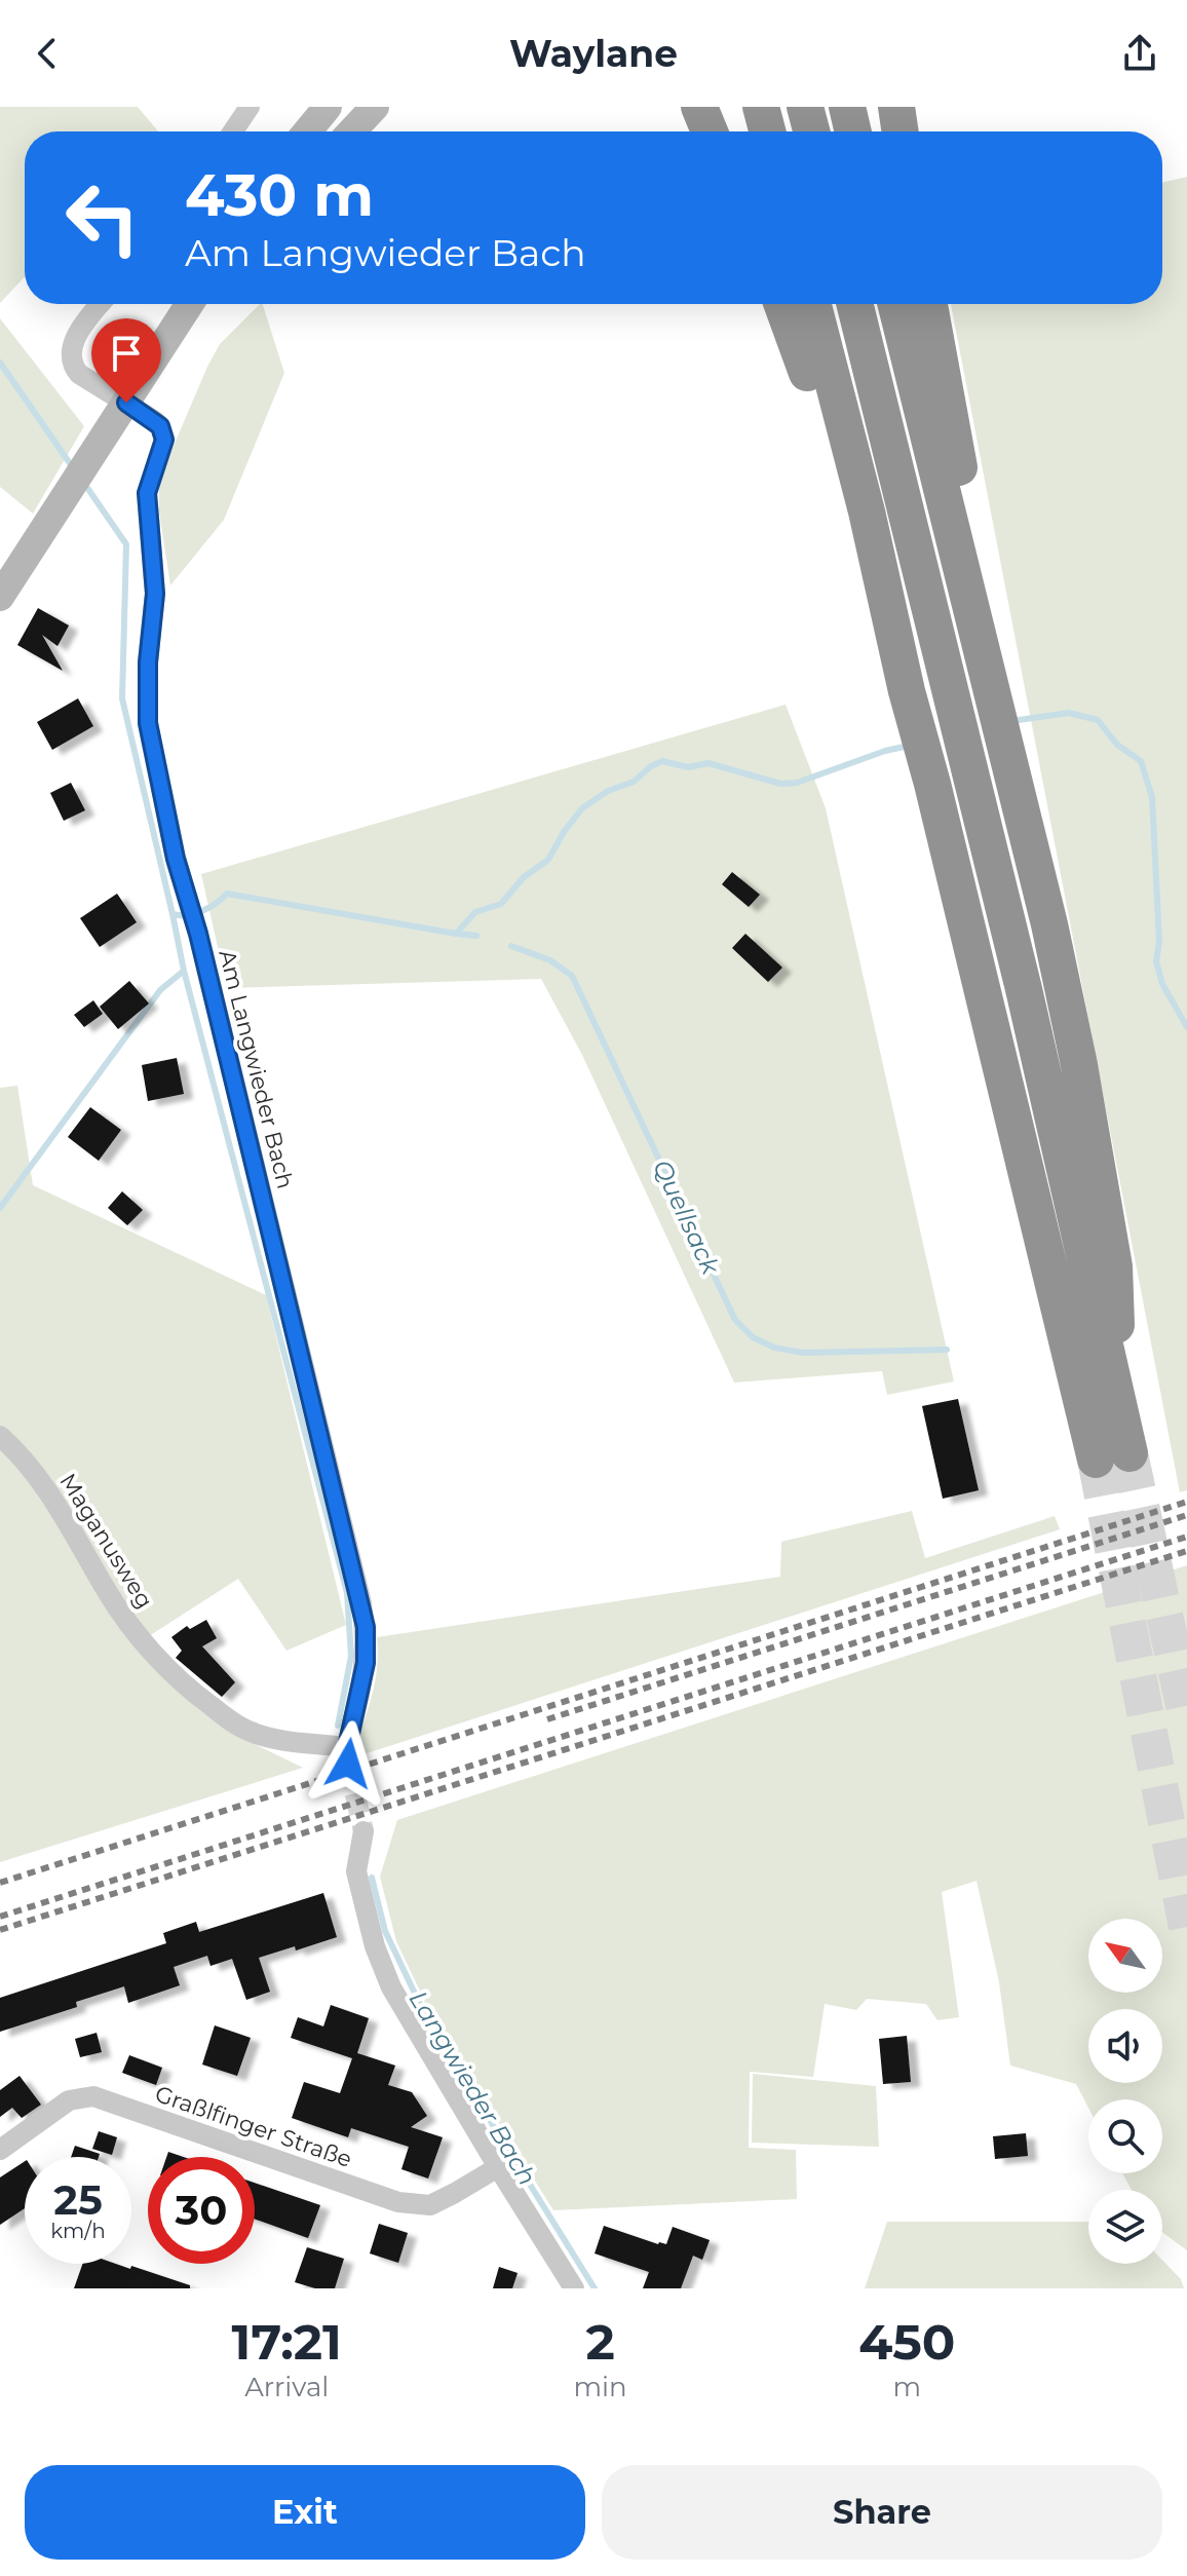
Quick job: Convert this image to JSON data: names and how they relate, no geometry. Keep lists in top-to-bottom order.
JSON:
{
  "streets": {
    "street": ["Am Langwieder Bach", "Maganusweg", "Graßlfinger Straße"]
  },
  "crossings": [
    ["Am Langwieder Bach", "Maganusweg"]
  ],
  "water": ["Quellsack", "Langwieder Bach"],
  "north": "top left",
  "page": {
    "header": "Waylane",
    "turn": ["430 m", "Am Langwieder Bach"],
    "speed": "25 km/h",
    "limit": "30",
    "eta": [
      "17:21",
      "Arrival",
      "2",
      "min",
      "450",
      "m"
    ],
    "buttons": ["Exit", "Share"]
  }
}
